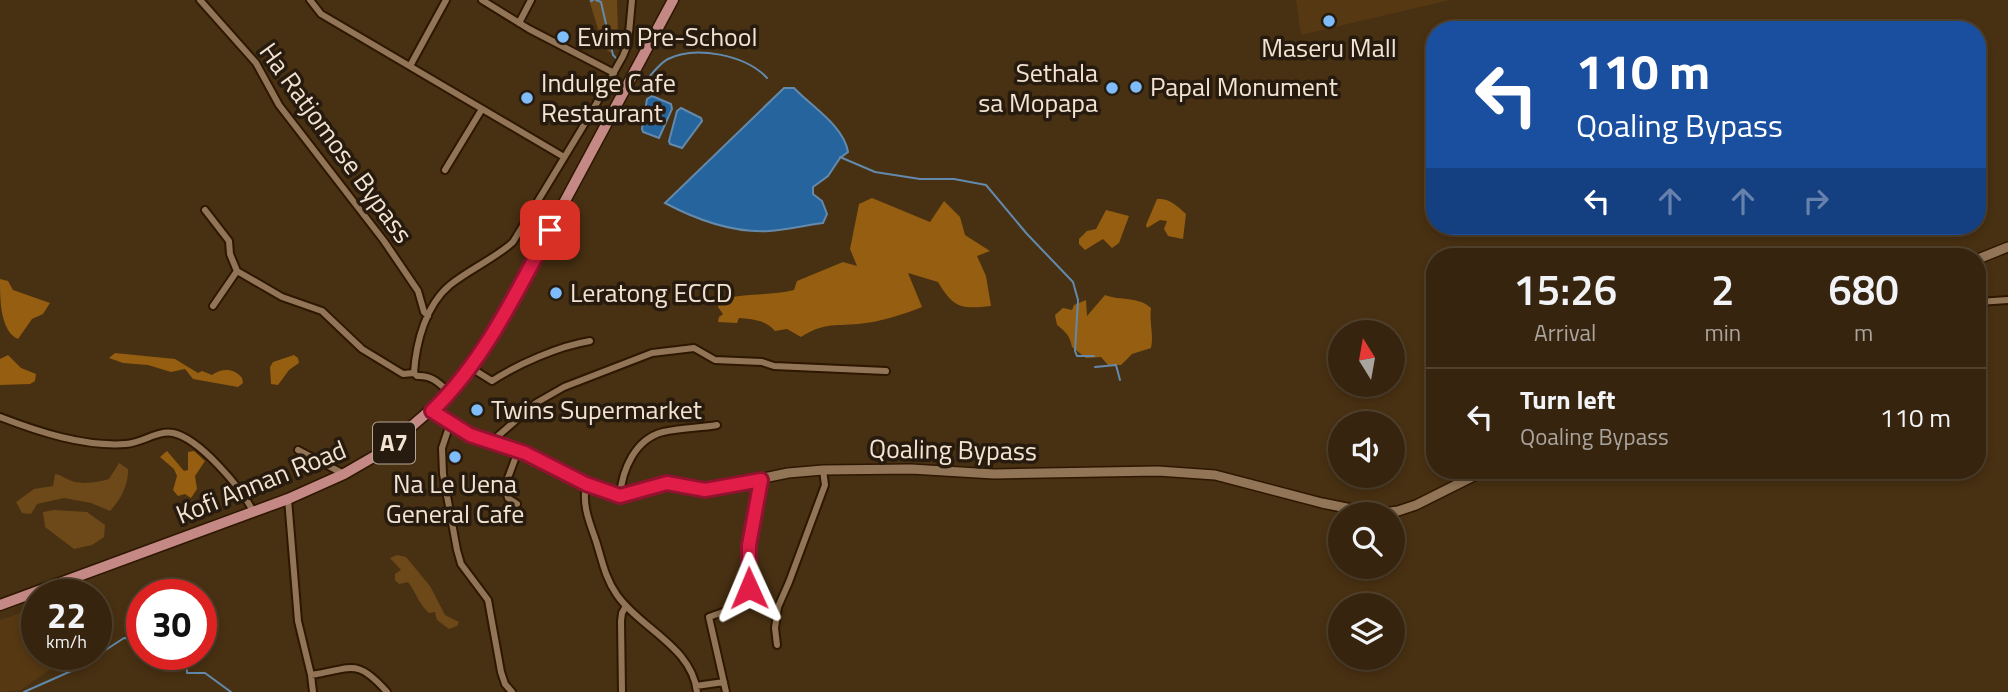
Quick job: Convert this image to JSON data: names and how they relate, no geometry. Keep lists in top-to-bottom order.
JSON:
{
  "streets": {
    "main road": ["A7", "Qoaling Bypass", "Kofi Annan Road"],
    "street": ["Ha Ratjomose Bypass"]
  },
  "places": [
    "Maseru Mall",
    "Evim Pre-School",
    "Papal Monument",
    "Sethala sa Mopapa",
    "Indulge Cafe Restaurant",
    "Leratong ECCD",
    "Twins Supermarket",
    "Na Le Uena General Cafe"
  ],
  "north": "top",
  "page": {
    "turn": ["110 m", "Qoaling Bypass"],
    "eta": [
      "15:26",
      "Arrival",
      "2",
      "min",
      "680",
      "m"
    ],
    "list": [
      {
        "name": "Turn left",
        "note": "Qoaling Bypass",
        "value": "110 m"
      }
    ],
    "speed": "22 km/h",
    "limit": "30"
  }
}
